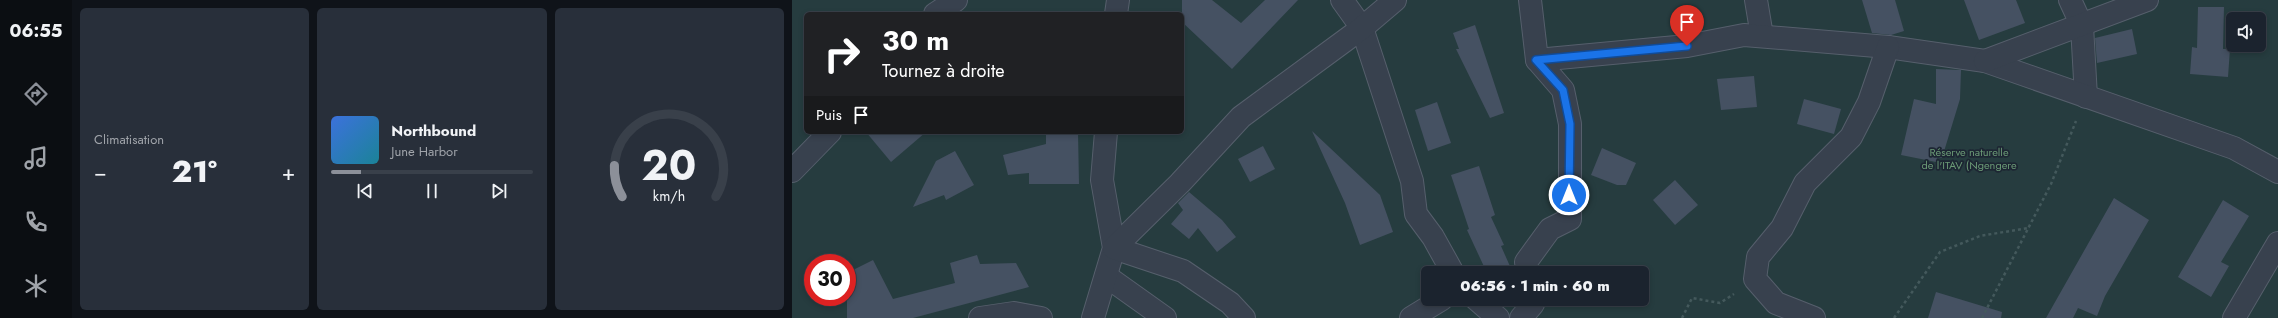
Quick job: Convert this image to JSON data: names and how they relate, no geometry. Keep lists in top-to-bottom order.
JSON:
{
  "parks": ["Réserve naturelle de l'ITAV (Ngengere"],
  "page": {
    "tabs": "06:55",
    "tile": "Climatisation",
    "turn": ["30 m", "Tournez à droite"],
    "then": "Puis",
    "song": ["Northbound", "June Harbor"],
    "heat": ["−", "21°", "+"],
    "limit": "30",
    "trip": "06:56 · 1 min · 60 m",
    "gauge": ["20", "km/h"]
  }
}
